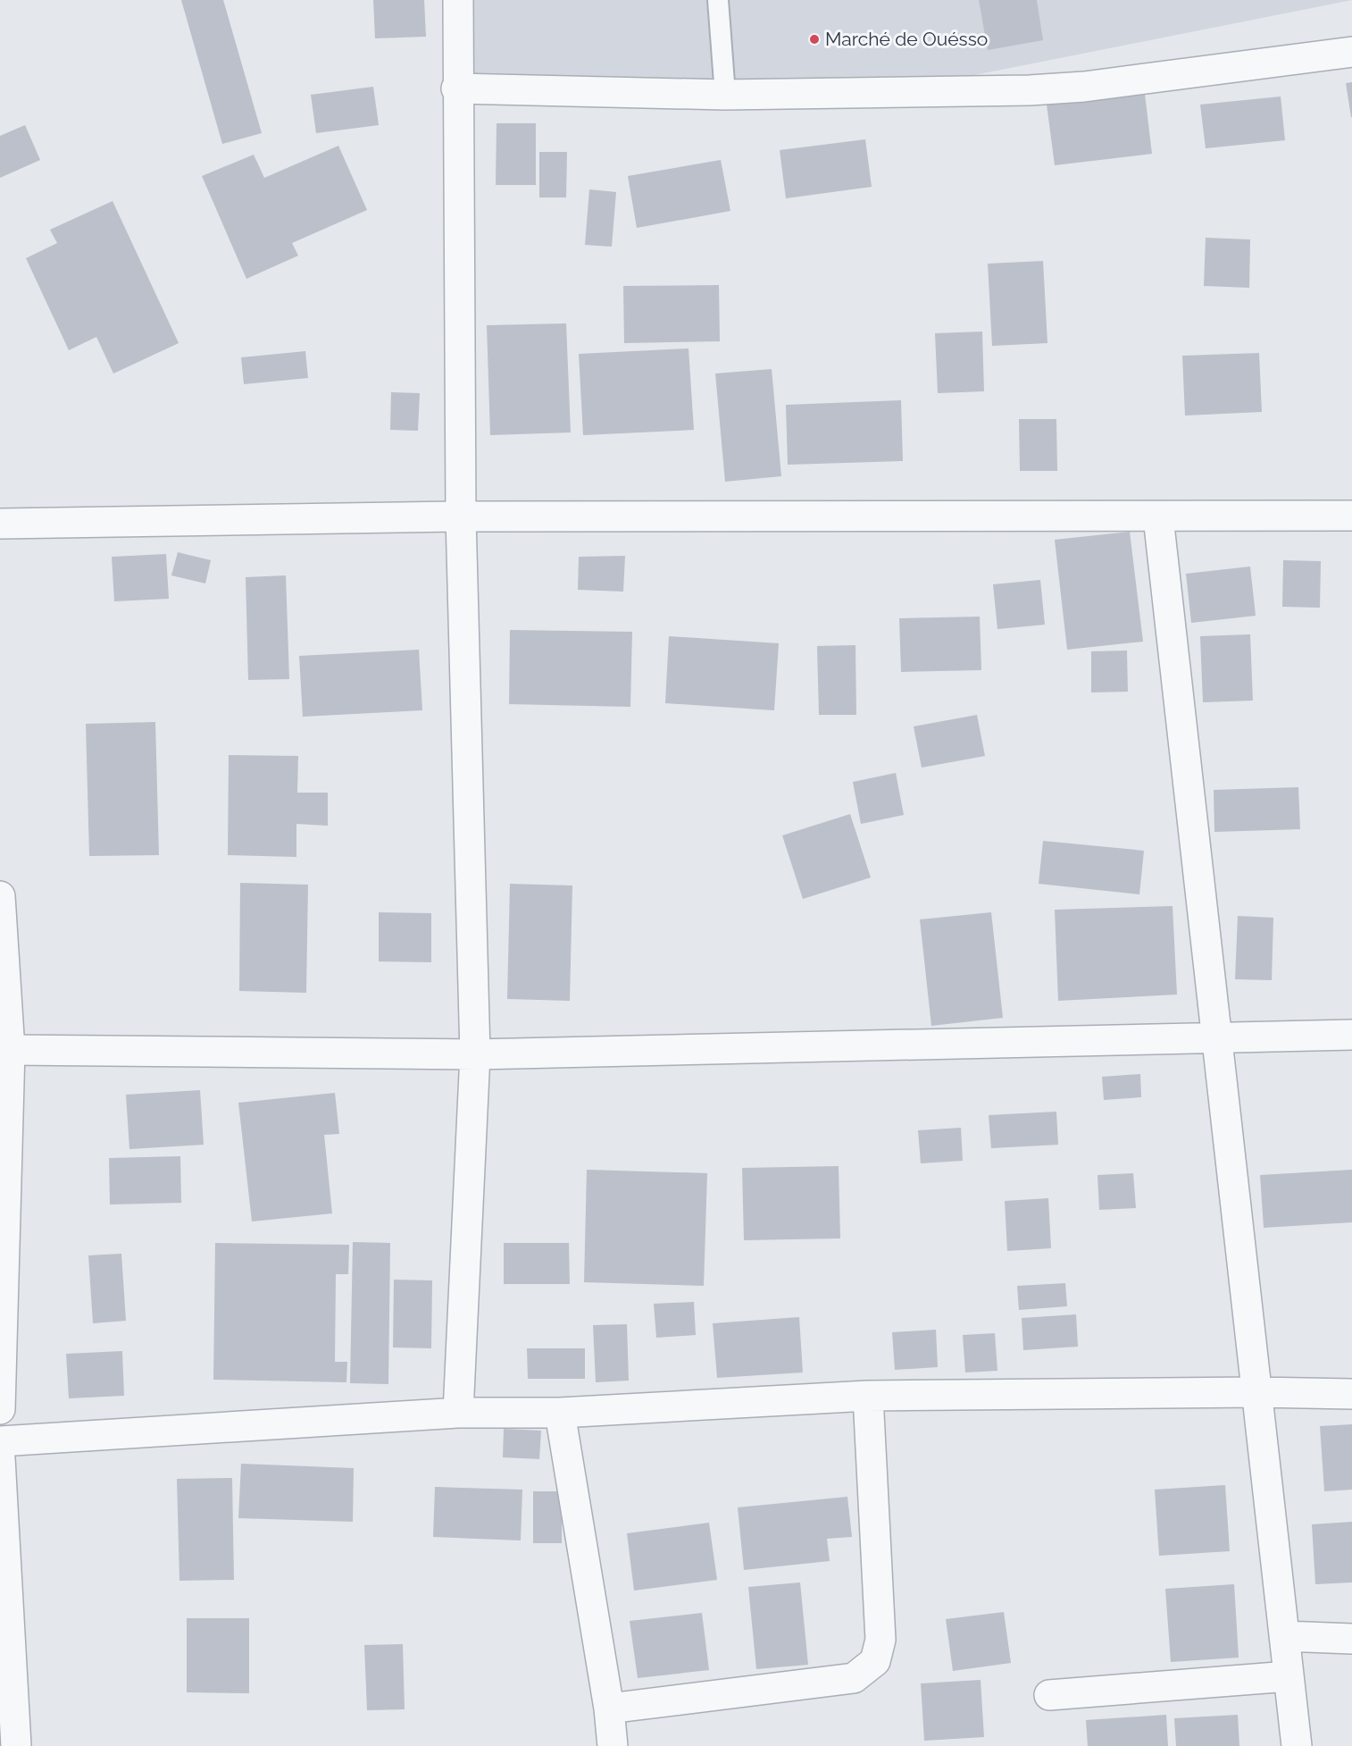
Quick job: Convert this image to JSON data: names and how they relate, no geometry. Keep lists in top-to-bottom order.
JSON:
{
  "places": ["Marché de Ouésso"]
}
